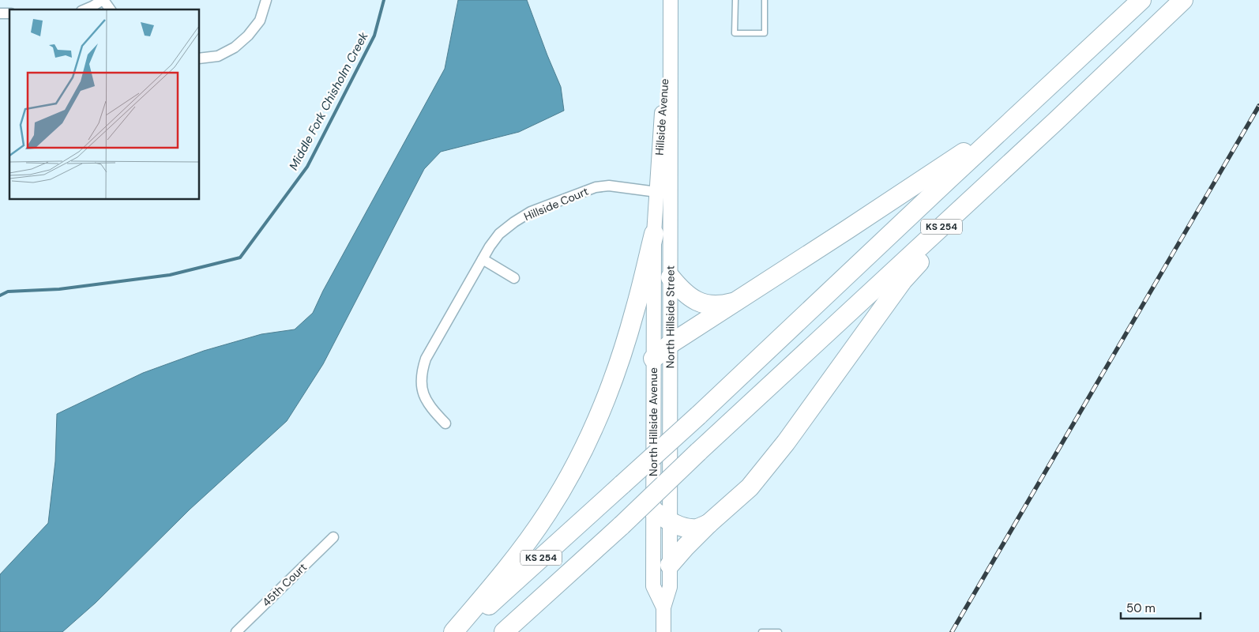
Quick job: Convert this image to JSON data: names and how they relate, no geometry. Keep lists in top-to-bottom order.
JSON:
{
  "streets": {
    "highway": ["KS 254"],
    "main road": ["Hillside Avenue", "North Hillside Street", "North Hillside Avenue"],
    "street": ["Hillside Court", "45th Court"]
  },
  "crossings": [
    ["Hillside Avenue", "Hillside Court"],
    ["Hillside Avenue", "North Hillside Street"],
    ["Hillside Avenue", "North Hillside Avenue"],
    ["Hillside Court", "North Hillside Street"],
    ["North Hillside Street", "North Hillside Avenue"]
  ],
  "water": ["Middle Fork Chisholm Creek"],
  "scale_bar": "50 m"
}
